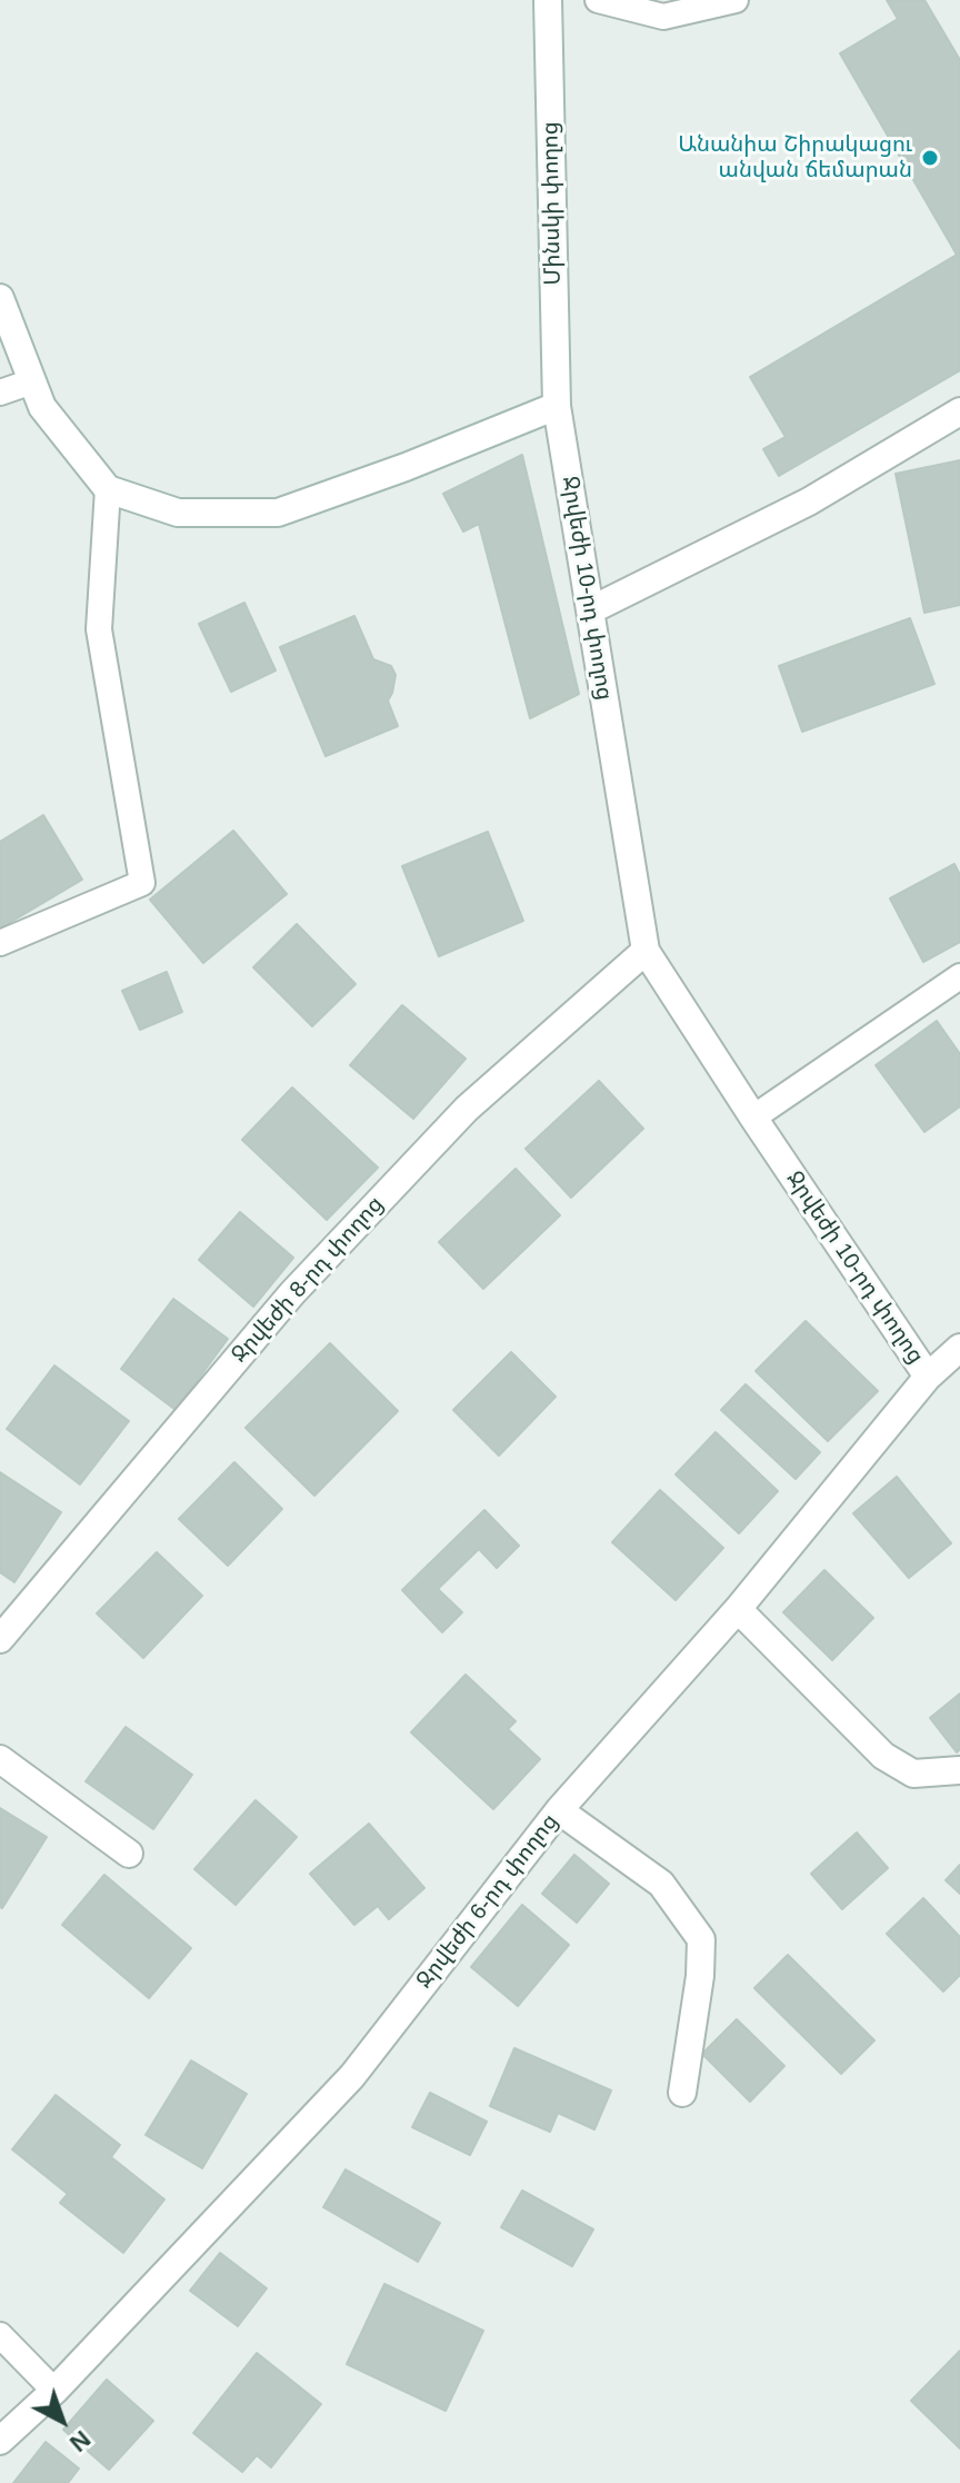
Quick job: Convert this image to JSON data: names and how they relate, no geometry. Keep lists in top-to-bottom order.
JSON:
{
  "streets": {
    "street": [
      "Մինսկի փողոց",
      "Ջրվեժի 10-րդ փողոց",
      "Ջրվեժի 8-րդ փողոց",
      "Ջրվեժի 6-րդ փողոց"
    ]
  },
  "crossings": [
    ["Մինսկի փողոց", "Ջրվեժի 10-րդ փողոց"],
    ["Ջրվեժի 10-րդ փողոց", "Ջրվեժի 8-րդ փողոց"],
    ["Ջրվեժի 10-րդ փողոց", "Ջրվեժի 6-րդ փողոց"]
  ],
  "places": ["Անանիա Շիրակացու անվան ճեմարան"],
  "north": "bottom right"
}
